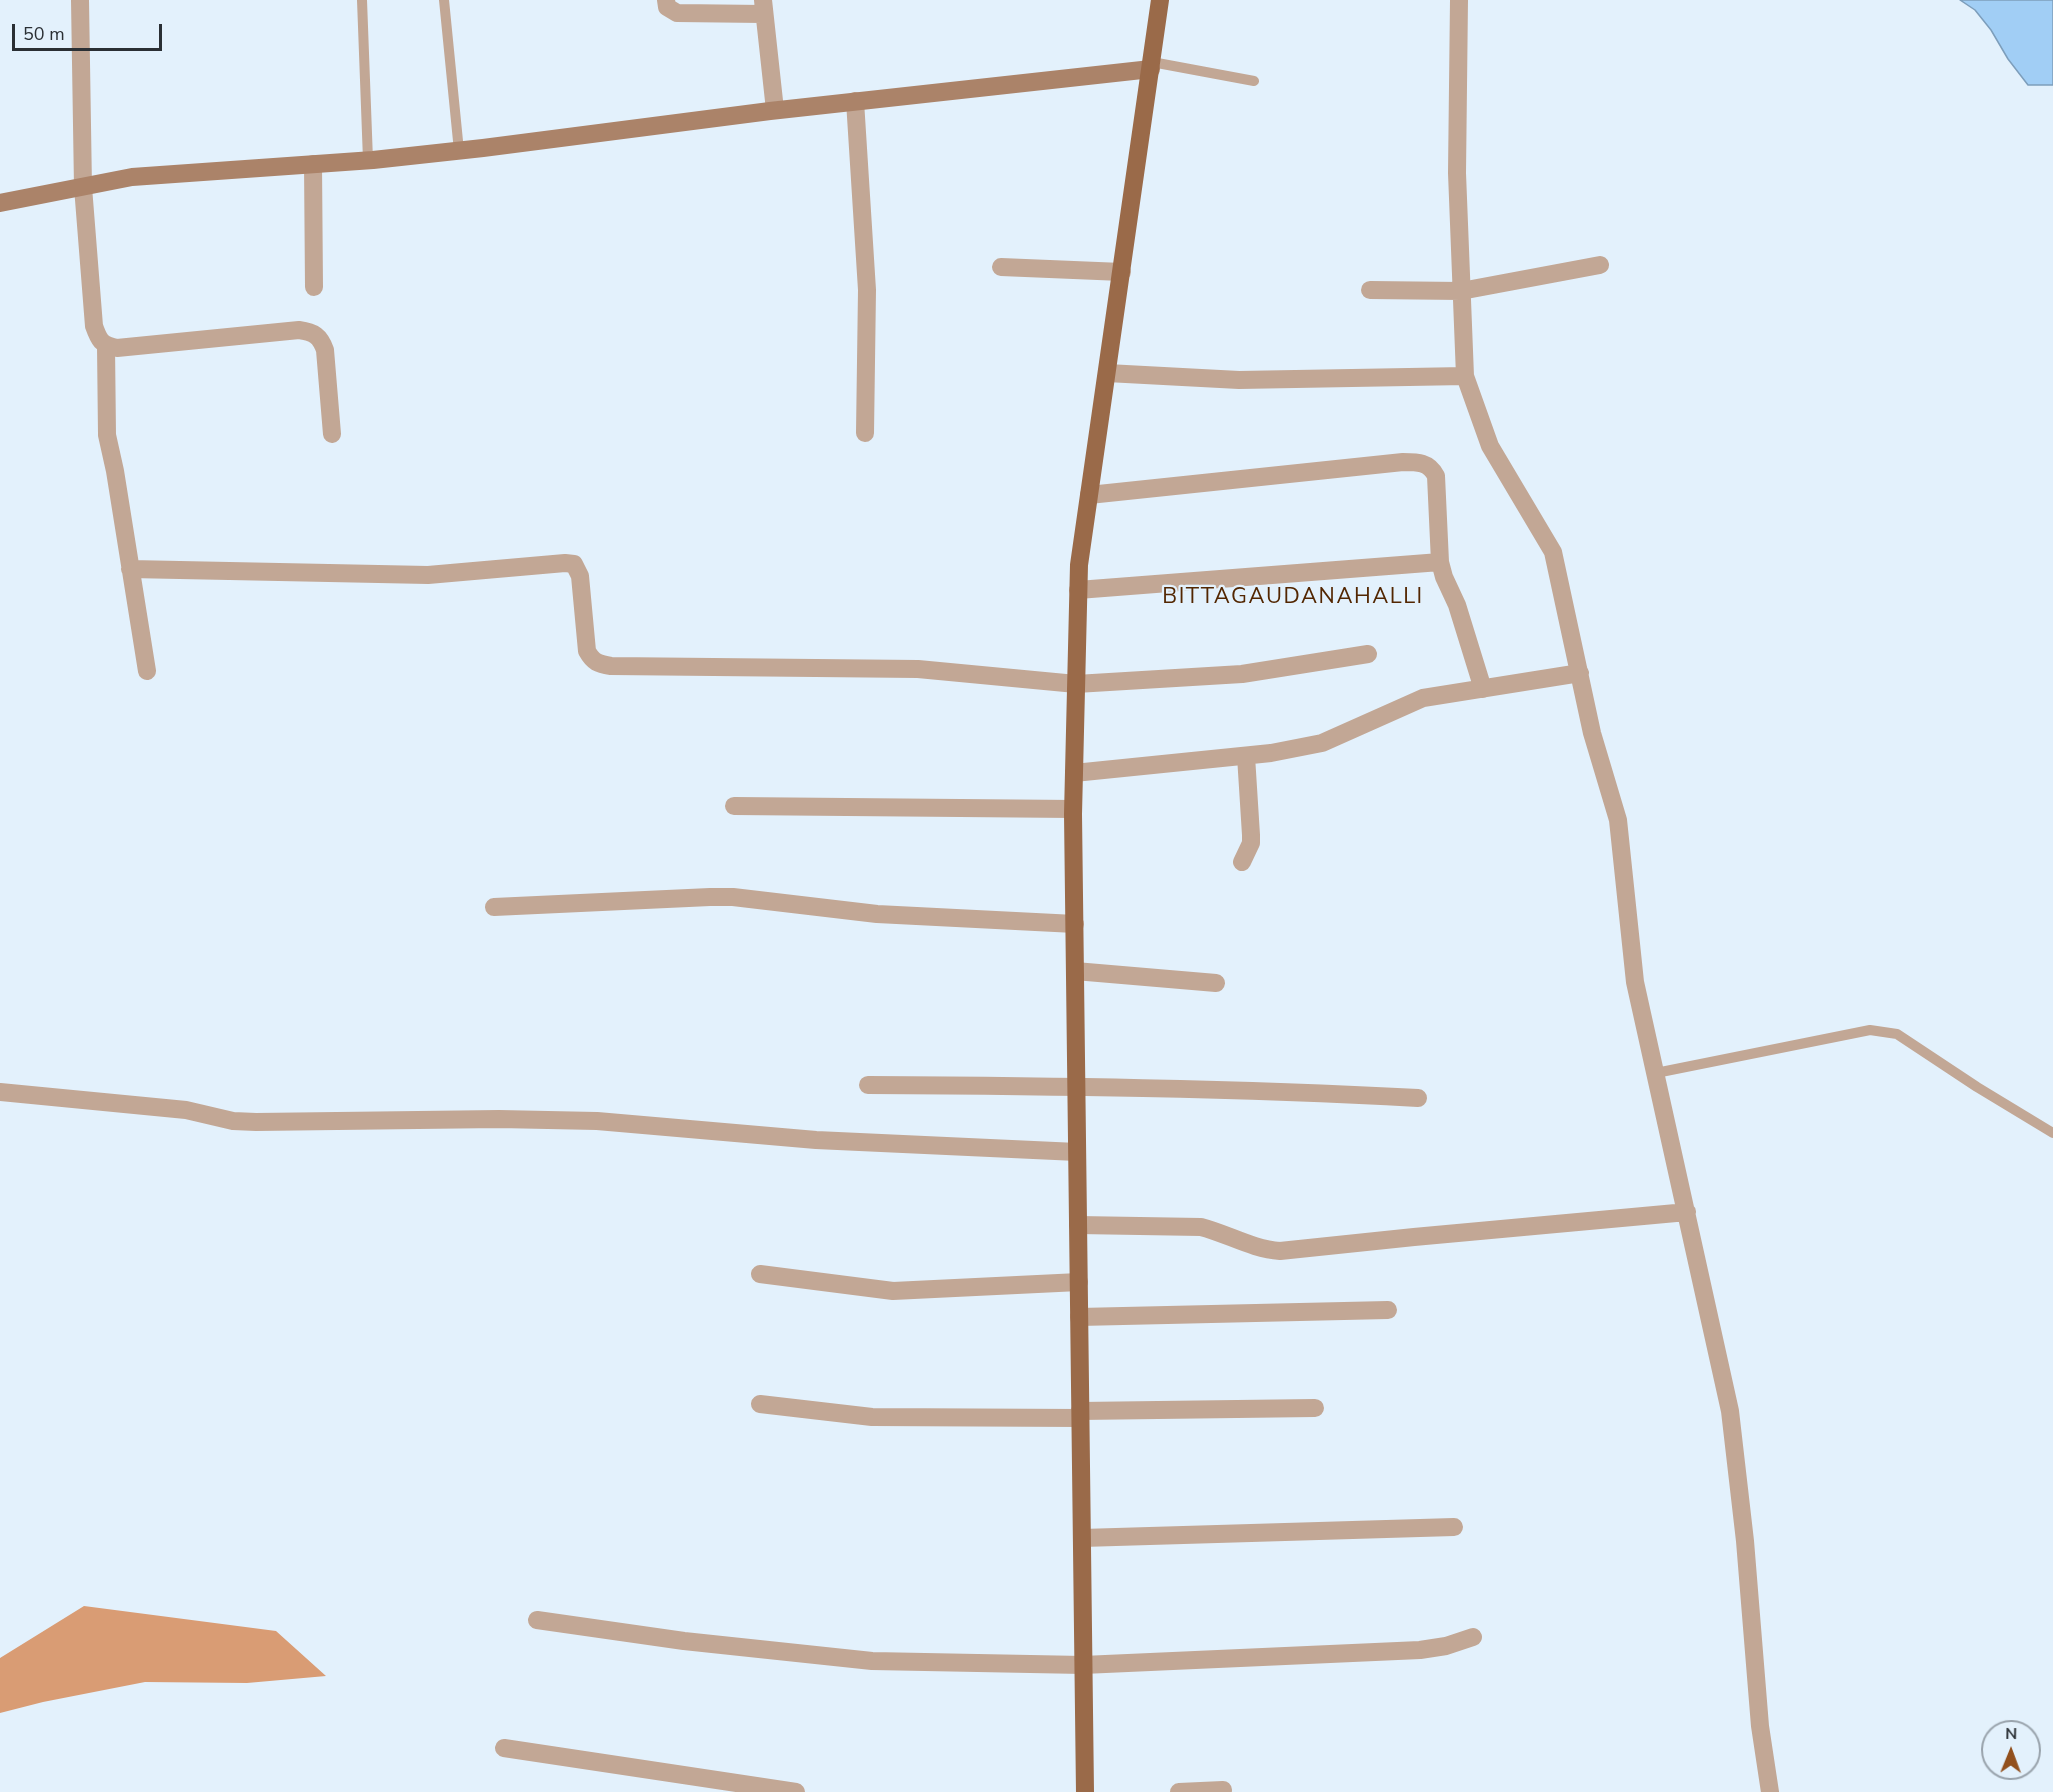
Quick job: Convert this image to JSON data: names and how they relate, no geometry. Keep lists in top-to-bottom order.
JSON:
{
  "districts": ["BITTAGAUDANAHALLI"],
  "scale_bar": "50 m",
  "north": "top"
}
